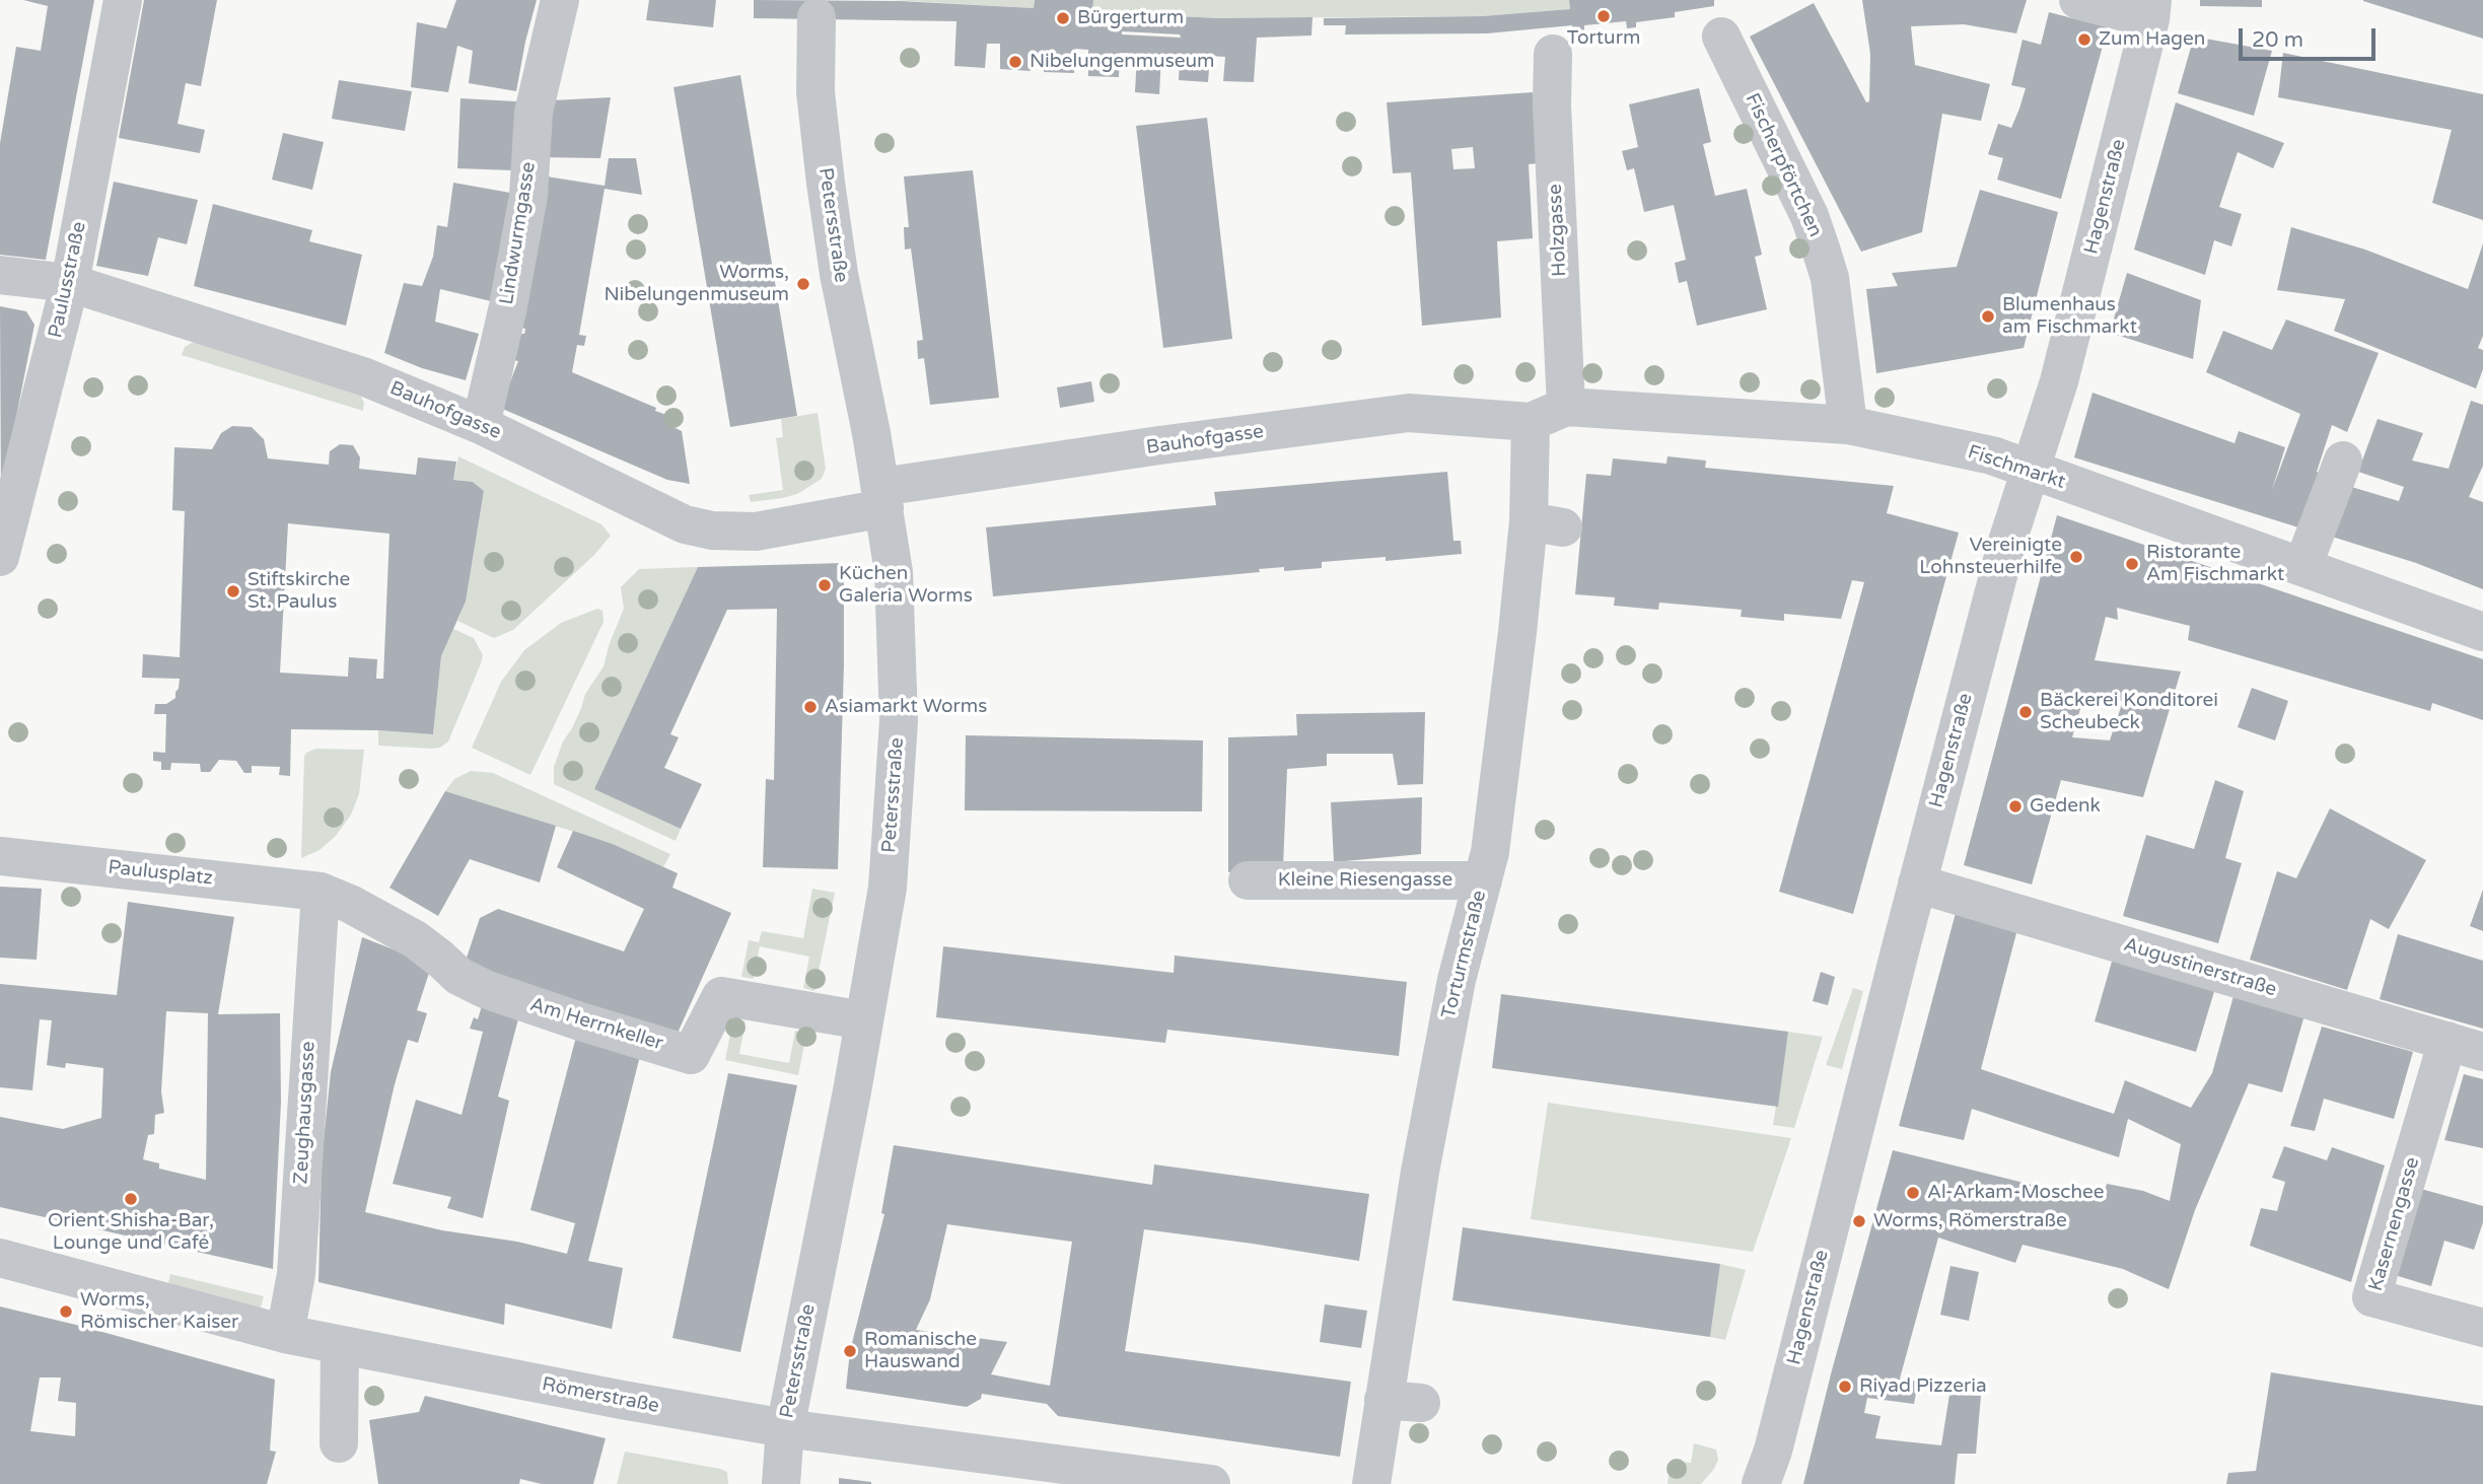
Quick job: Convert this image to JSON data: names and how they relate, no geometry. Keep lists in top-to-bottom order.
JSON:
{
  "streets": {
    "street": [
      "Fischerpförtchen",
      "Hagenstraße",
      "Petersstraße",
      "Holzgasse",
      "Lindwurmgasse",
      "Paulusstraße",
      "Bauhofgasse",
      "Fischmarkt",
      "Paulusplatz",
      "Kleine Riesengasse",
      "Torturmstraße",
      "Augustinerstraße",
      "Am Herrnkeller",
      "Zeughausgasse",
      "Kasernengasse",
      "Römerstraße"
    ]
  },
  "crossings": [
    ["Fischerpförtchen", "Fischmarkt"],
    ["Hagenstraße", "Fischmarkt"],
    ["Hagenstraße", "Augustinerstraße"],
    ["Petersstraße", "Bauhofgasse"],
    ["Petersstraße", "Am Herrnkeller"],
    ["Petersstraße", "Römerstraße"],
    ["Holzgasse", "Fischmarkt"],
    ["Lindwurmgasse", "Bauhofgasse"],
    ["Paulusstraße", "Bauhofgasse"],
    ["Bauhofgasse", "Fischmarkt"],
    ["Bauhofgasse", "Torturmstraße"],
    ["Fischmarkt", "Torturmstraße"],
    ["Paulusplatz", "Am Herrnkeller"],
    ["Paulusplatz", "Zeughausgasse"],
    ["Kleine Riesengasse", "Torturmstraße"],
    ["Augustinerstraße", "Kasernengasse"],
    ["Am Herrnkeller", "Zeughausgasse"],
    ["Zeughausgasse", "Römerstraße"]
  ],
  "places": [
    "Torturm",
    "Bürgerturm",
    "Zum Hagen",
    "Nibelungenmuseum",
    "Worms, Nibelungenmuseum",
    "Blumenhaus am Fischmarkt",
    "Vereinigte Lohnsteuerhilfe",
    "Ristorante Am Fischmarkt",
    "Küchen Galeria Worms",
    "Stiftskirche St. Paulus",
    "Asiamarkt Worms",
    "Bäckerei Konditorei Scheubeck",
    "Gedenk",
    "Al-Arkam-Moschee",
    "Orient Shisha-Bar, Lounge und Café",
    "Worms, Römerstraße",
    "Worms, Römischer Kaiser",
    "Romanische Hauswand",
    "Riyad Pizzeria"
  ],
  "scale_bar": "20 m"
}
